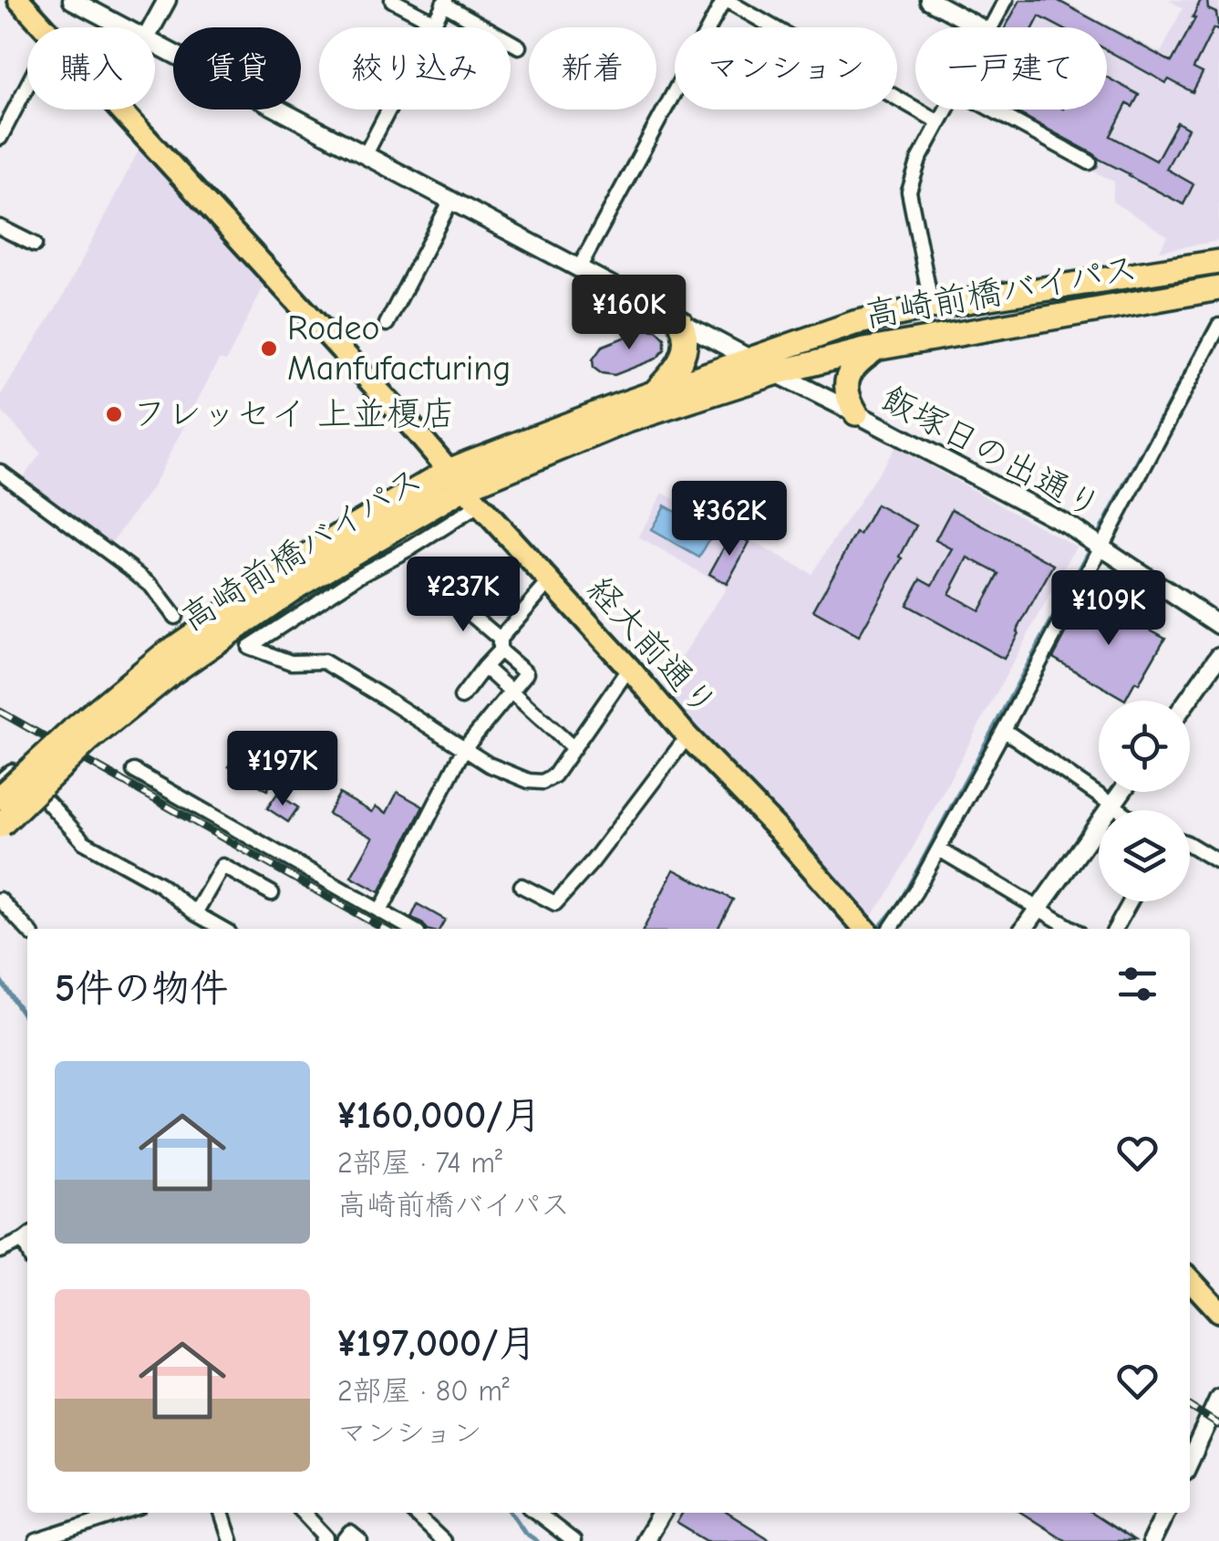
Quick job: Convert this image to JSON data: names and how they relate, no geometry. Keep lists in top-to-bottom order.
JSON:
{
  "streets": {
    "highway": ["高崎前橋バイパス"],
    "main road": ["経大前通り"],
    "street": ["飯塚日の出通り"]
  },
  "crossings": [
    ["高崎前橋バイパス", "飯塚日の出通り"],
    ["高崎前橋バイパス", "経大前通り"]
  ],
  "places": ["Rodeo Manfufacturing", "フレッセイ 上並榎店"],
  "page": {
    "chip": [
      "購入",
      "賃貸",
      "絞り込み",
      "新着",
      "マンション",
      "一戸建て"
    ],
    "price": [
      "¥160K",
      "¥362K",
      "¥237K",
      "¥109K",
      "¥197K"
    ],
    "heading": "5件の物件",
    "list": [
      {
        "name": "¥160,000/月",
        "note": "2部屋 · 74 m² · 高崎前橋バイパス"
      },
      {
        "name": "¥197,000/月",
        "note": "2部屋 · 80 m² · マンション"
      }
    ]
  }
}
